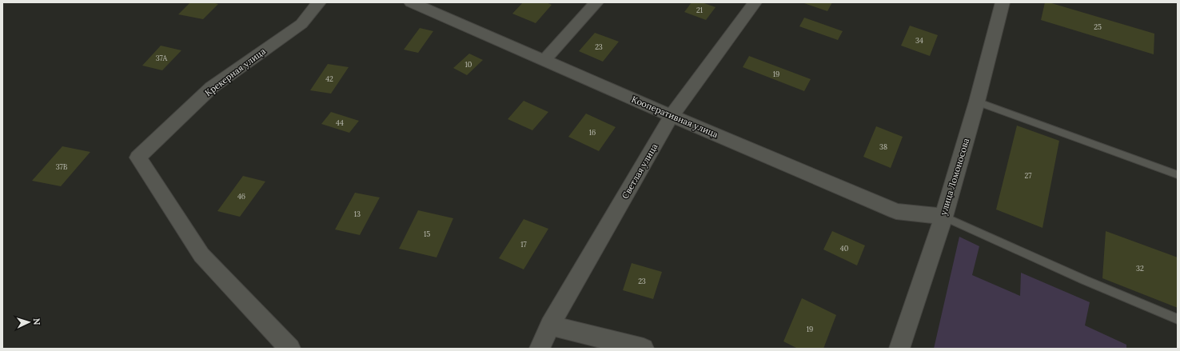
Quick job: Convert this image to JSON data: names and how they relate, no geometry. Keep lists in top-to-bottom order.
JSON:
{
  "streets": {
    "street": [
      "Крекерная улица",
      "Кооперативная улица",
      "Светлая улица",
      "улица Ломоносова"
    ]
  },
  "crossings": [
    ["Кооперативная улица", "Светлая улица"],
    ["Кооперативная улица", "улица Ломоносова"]
  ],
  "house_numbers": [
    "21",
    "25",
    "34",
    "23",
    "37А",
    "10",
    "19",
    "42",
    "44",
    "16",
    "38",
    "37В",
    "27",
    "46",
    "13",
    "15",
    "17",
    "40",
    "32",
    "23",
    "19"
  ],
  "north": "right"
}
